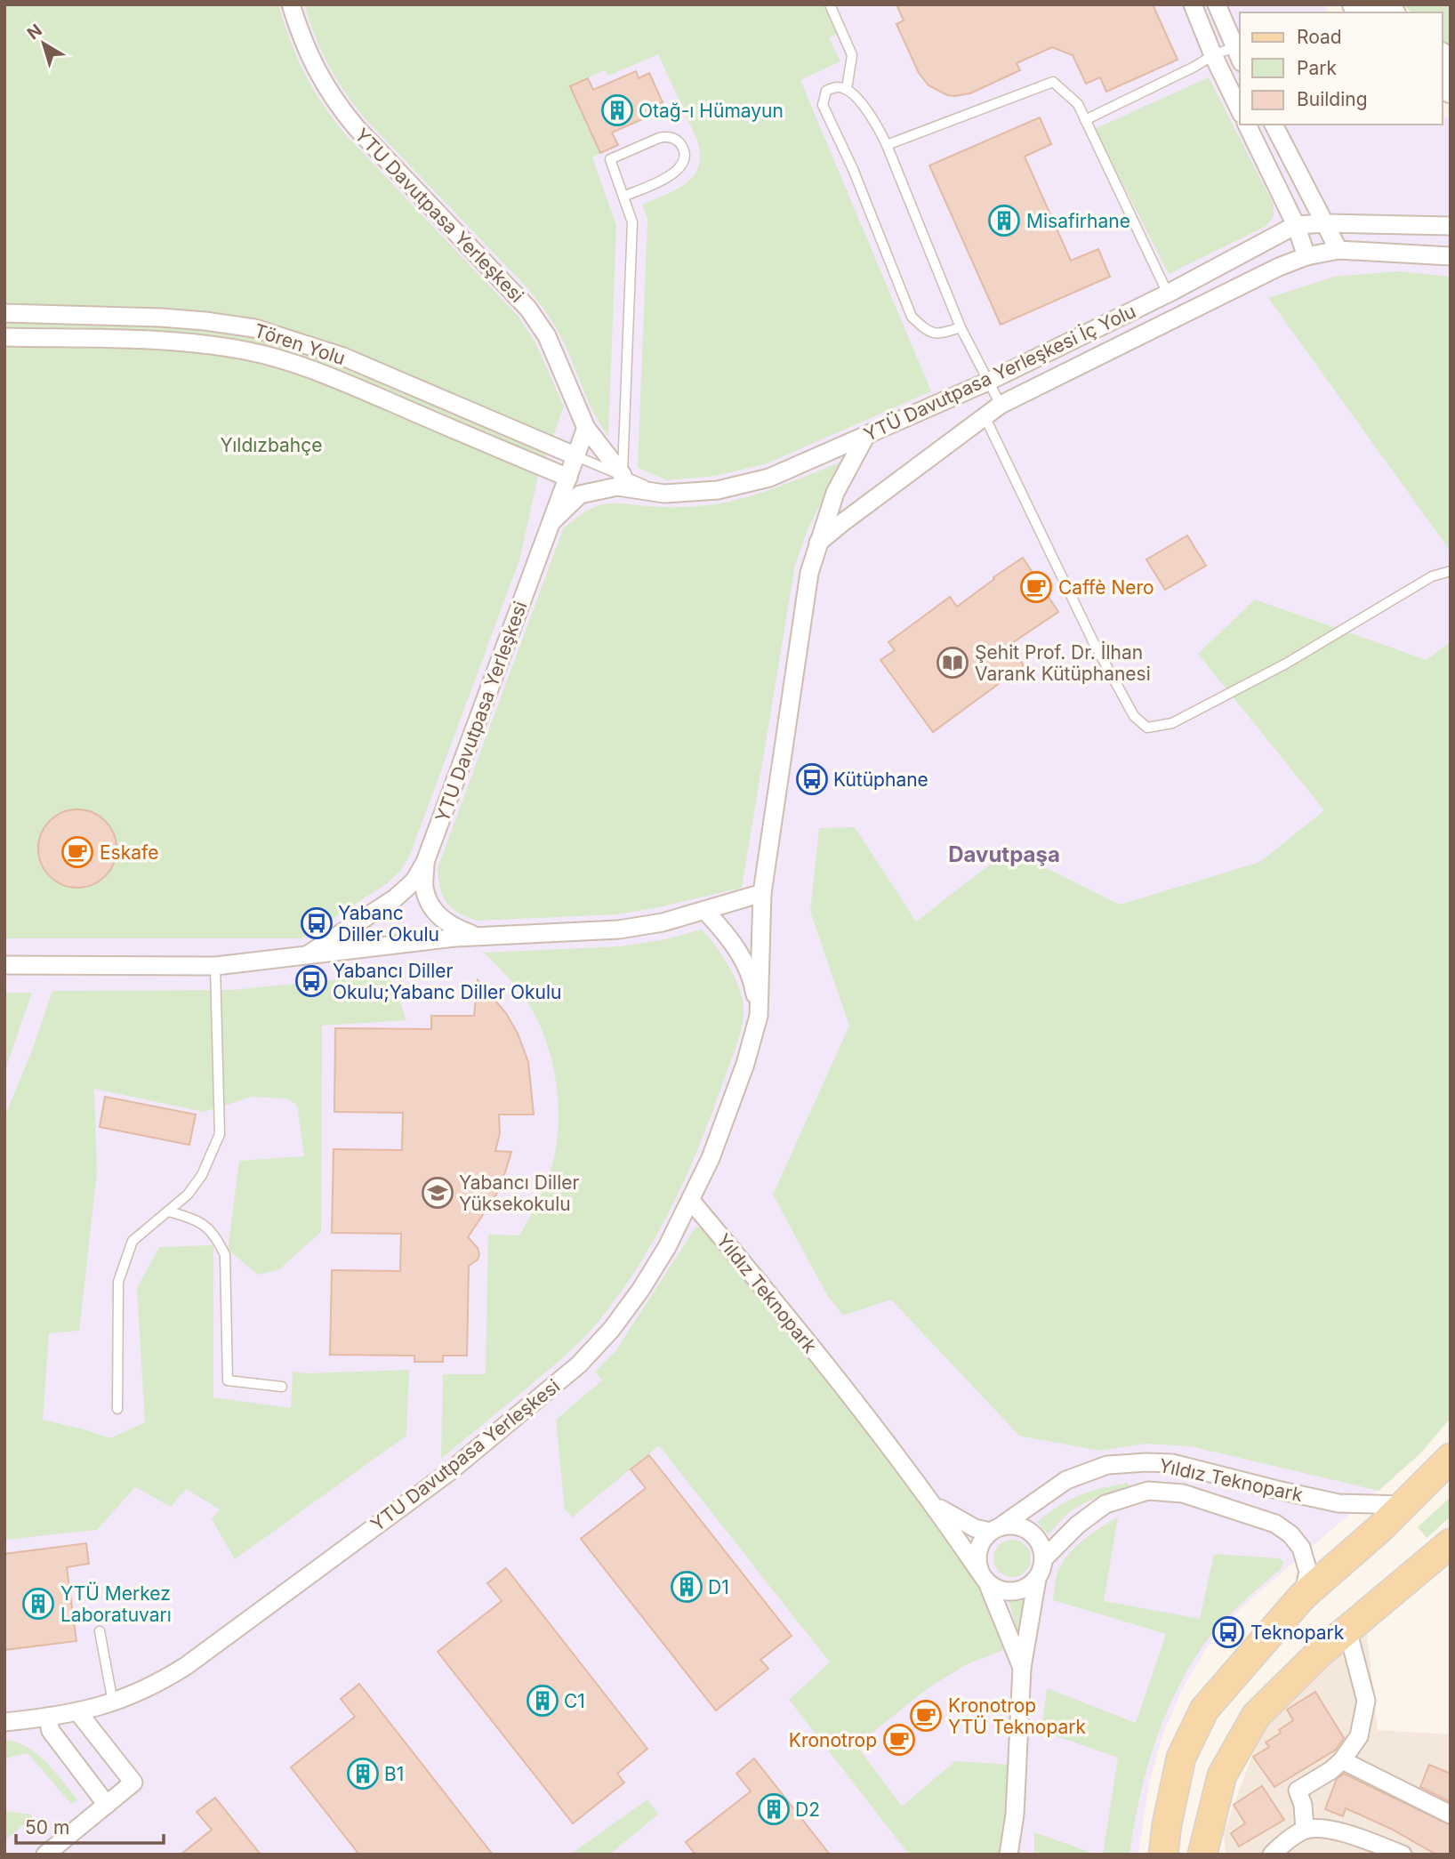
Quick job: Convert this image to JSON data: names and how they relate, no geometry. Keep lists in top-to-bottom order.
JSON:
{
  "streets": {
    "street": [
      "YTU Davutpasa Yerleşkesi",
      "Tören Yolu",
      "YTÜ Davutpasa Yerleşkesi İç Yolu",
      "Yıldız Teknopark"
    ]
  },
  "crossings": [
    ["YTU Davutpasa Yerleşkesi", "Tören Yolu"],
    ["YTU Davutpasa Yerleşkesi", "YTÜ Davutpasa Yerleşkesi İç Yolu"],
    ["YTU Davutpasa Yerleşkesi", "Yıldız Teknopark"]
  ],
  "districts": ["Davutpaşa"],
  "parks": ["Yıldızbahçe"],
  "places": {
    "building": [
      "Otağ-ı Hümayun",
      "Misafirhane",
      "D1",
      "YTÜ Merkez Laboratuvarı",
      "C1",
      "B1",
      "D2"
    ],
    "cafe": [
      "Caffè Nero",
      "Eskafe",
      "Kronotrop YTÜ Teknopark",
      "Kronotrop"
    ],
    "library": ["Şehit Prof. Dr. İlhan Varank Kütüphanesi"],
    "bus stop": [
      "Kütüphane",
      "Yabanc Diller Okulu",
      "Yabancı Diller Okulu;Yabanc Diller Okulu",
      "Teknopark"
    ],
    "school or university": ["Yabancı Diller Yüksekokulu"]
  },
  "legend": ["Road", "Park", "Building"],
  "scale_bar": "50 m",
  "north": "top left"
}
